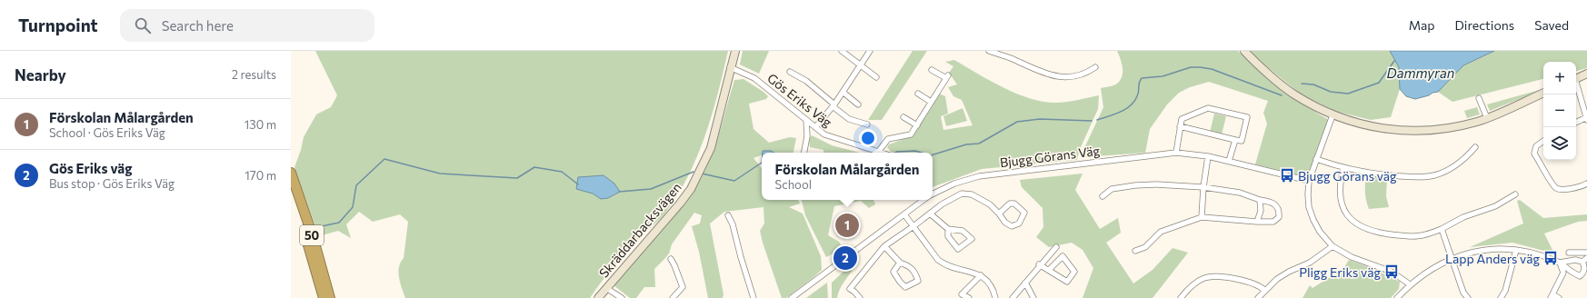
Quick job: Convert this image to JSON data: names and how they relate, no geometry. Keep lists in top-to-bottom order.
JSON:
{
  "streets": {
    "highway": ["50"],
    "street": ["Gös Eriks Väg", "Bjugg Görans Väg", "Skräddarbacksvägen"]
  },
  "crossings": [
    ["Gös Eriks Väg", "Skräddarbacksvägen"]
  ],
  "water": ["Dammyran"],
  "places": {
    "bus stop": ["Bjugg Görans väg", "Lapp Anders väg", "Pligg Eriks väg"]
  },
  "page": {
    "header": "Turnpoint",
    "search": "Search here",
    "nav": ["Map", "Directions", "Saved"],
    "heading": ["Nearby", "2 results"],
    "map_buttons": ["+", "−"],
    "list": [
      {
        "mark": "1",
        "name": "Förskolan Målargården",
        "note": "School · Gös Eriks Väg",
        "value": "130 m"
      },
      {
        "mark": "2",
        "name": "Gös Eriks väg",
        "note": "Bus stop · Gös Eriks Väg",
        "value": "170 m"
      }
    ],
    "popup": ["Förskolan Målargården", "School"],
    "pins": ["1", "2"]
  }
}
